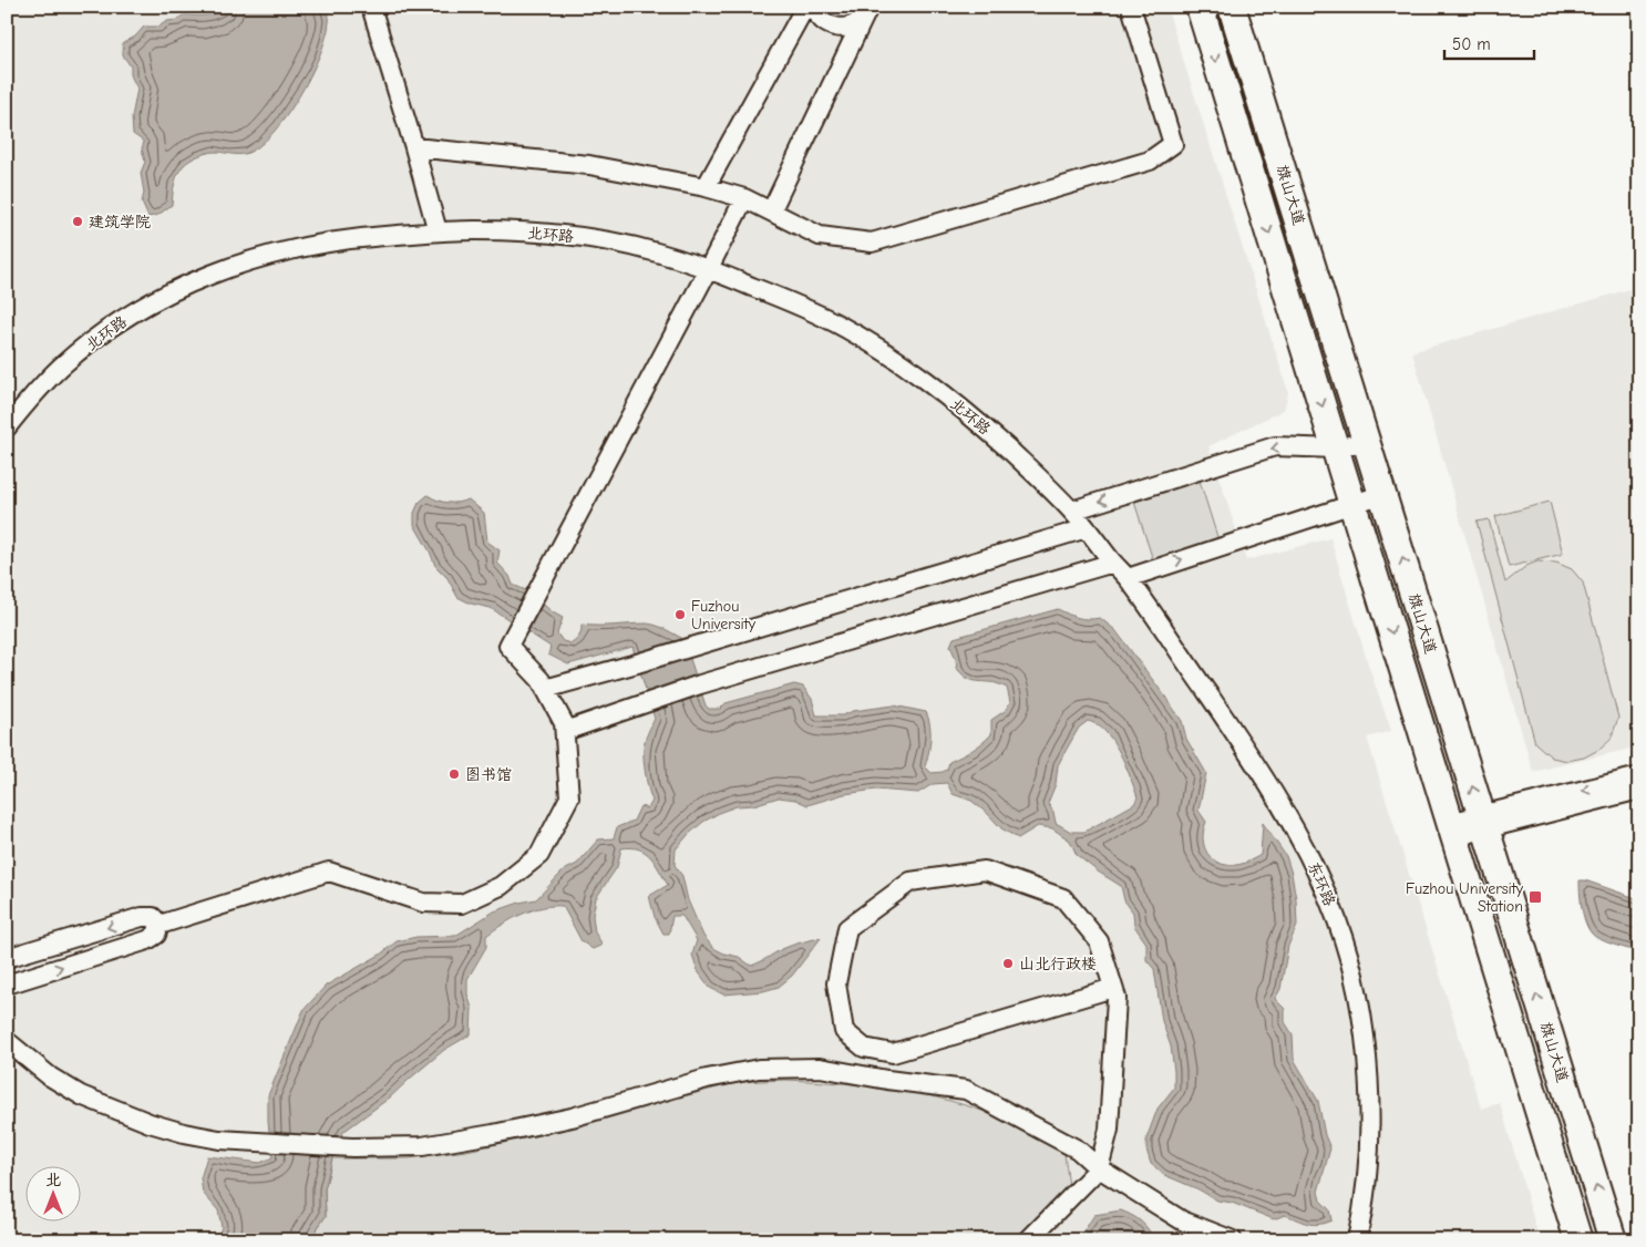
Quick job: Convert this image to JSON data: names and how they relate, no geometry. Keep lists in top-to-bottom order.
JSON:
{
  "streets": {
    "highway": ["旗山大道"],
    "street": ["北环路", "东环路"]
  },
  "crossings": [
    ["北环路", "东环路"]
  ],
  "places": {
    "other": [
      "建筑学院",
      "Fuzhou University",
      "图书馆",
      "山北行政楼"
    ],
    "transit": ["Fuzhou University Station"]
  },
  "scale_bar": "50 m",
  "north": "top"
}
